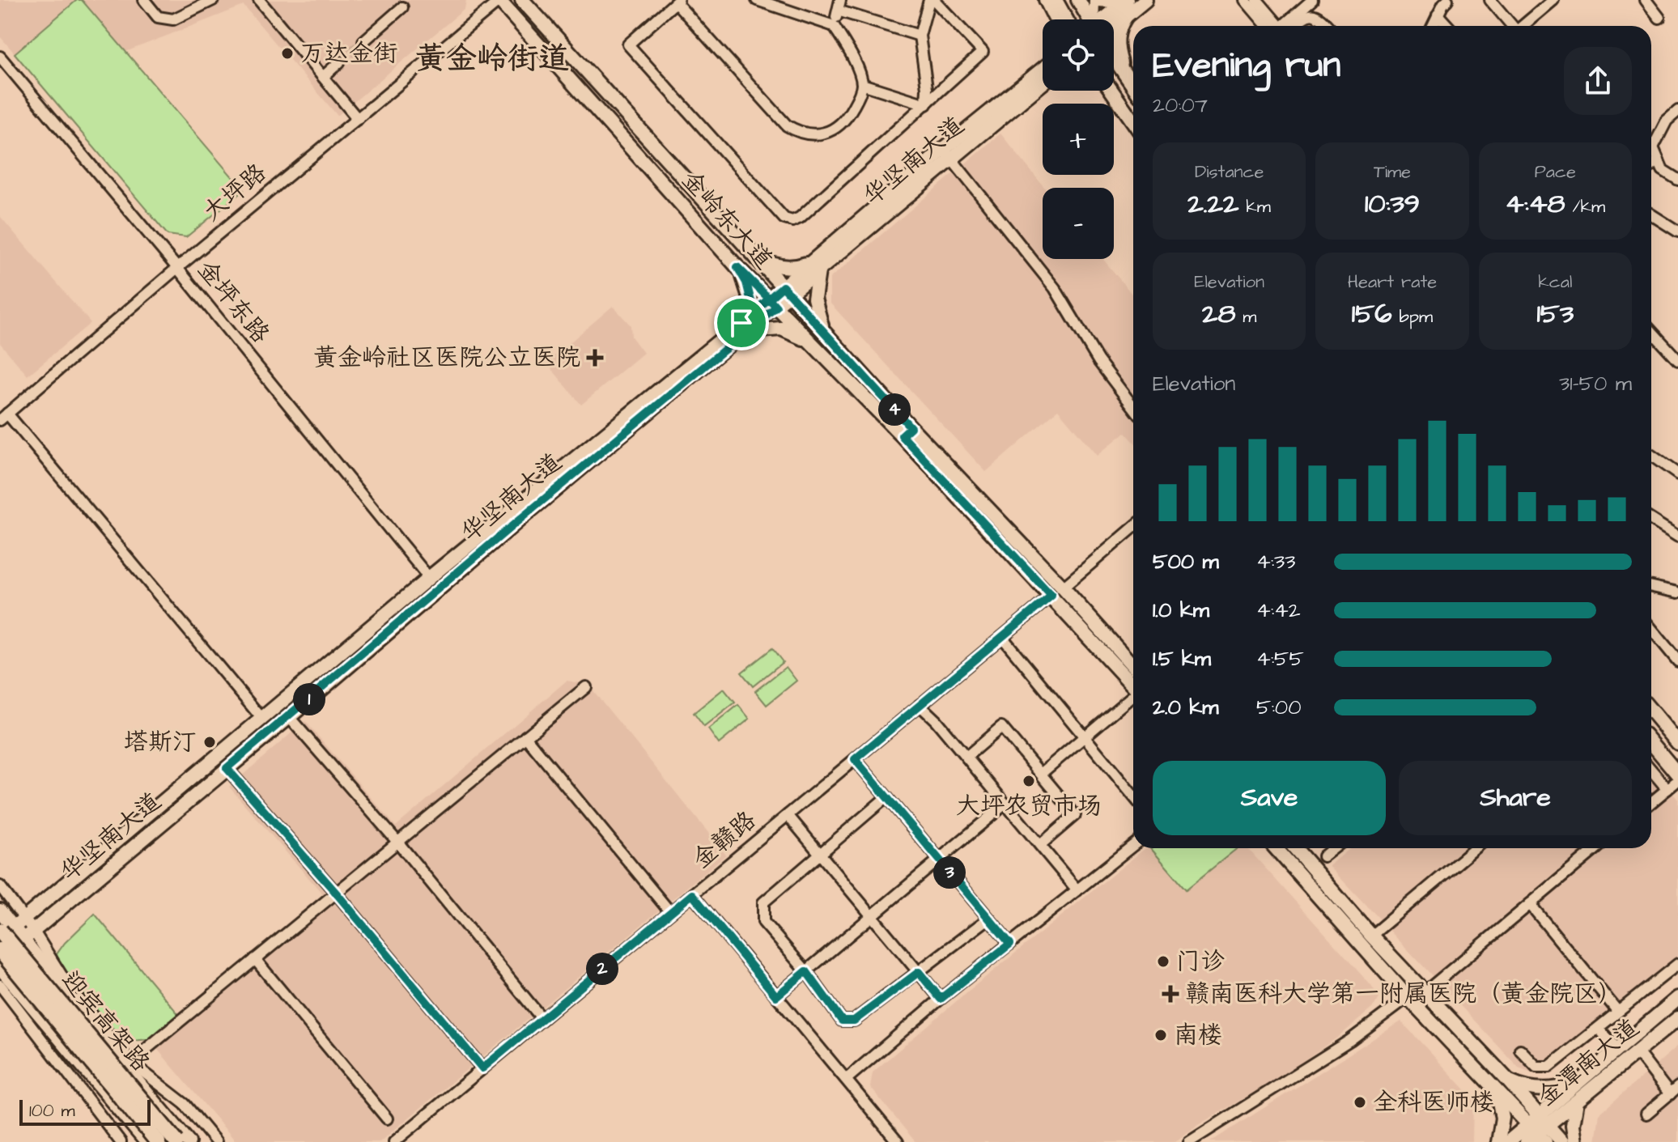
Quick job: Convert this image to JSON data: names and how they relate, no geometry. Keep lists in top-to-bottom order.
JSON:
{
  "streets": {
    "highway": ["迎宾高架路"],
    "main road": ["华坚南大道", "金岭东大道", "金潭南大道"],
    "street": ["大坪路", "金坪东路", "金赣路"]
  },
  "crossings": [
    ["华坚南大道", "金岭东大道"],
    ["华坚南大道", "金坪东路"],
    ["华坚南大道", "迎宾高架路"],
    ["大坪路", "金岭东大道"],
    ["大坪路", "金坪东路"],
    ["金岭东大道", "金赣路"]
  ],
  "districts": ["黄金岭街道"],
  "places": {
    "other": [
      "万达金街",
      "塔斯汀",
      "大坪农贸市场",
      "门诊",
      "南楼",
      "全科医师楼"
    ],
    "health": ["黄金岭社区医院公立医院", "赣南医科大学第一附属医院（黄金院区）"]
  },
  "scale_bar": "100 m",
  "page": {
    "map_buttons": ["+", "−"],
    "heading": ["Evening run", "20:07"],
    "stats": [
      ["Distance", "2.22 km"],
      ["Time", "10:39"],
      ["Pace", "4:48 /km"],
      ["Elevation", "28 m"],
      ["Heart rate", "156 bpm"],
      ["kcal", "153"]
    ],
    "chart": ["Elevation", "31–50 m"],
    "pins": [
      "4",
      "1",
      "3",
      "2"
    ],
    "list": [
      {
        "name": "500 m",
        "note": "4:33"
      },
      {
        "name": "1.0 km",
        "note": "4:42"
      },
      {
        "name": "1.5 km",
        "note": "4:55"
      },
      {
        "name": "2.0 km",
        "note": "5:00"
      }
    ],
    "buttons": ["Save", "Share"],
    "scale": "100 m"
  }
}
